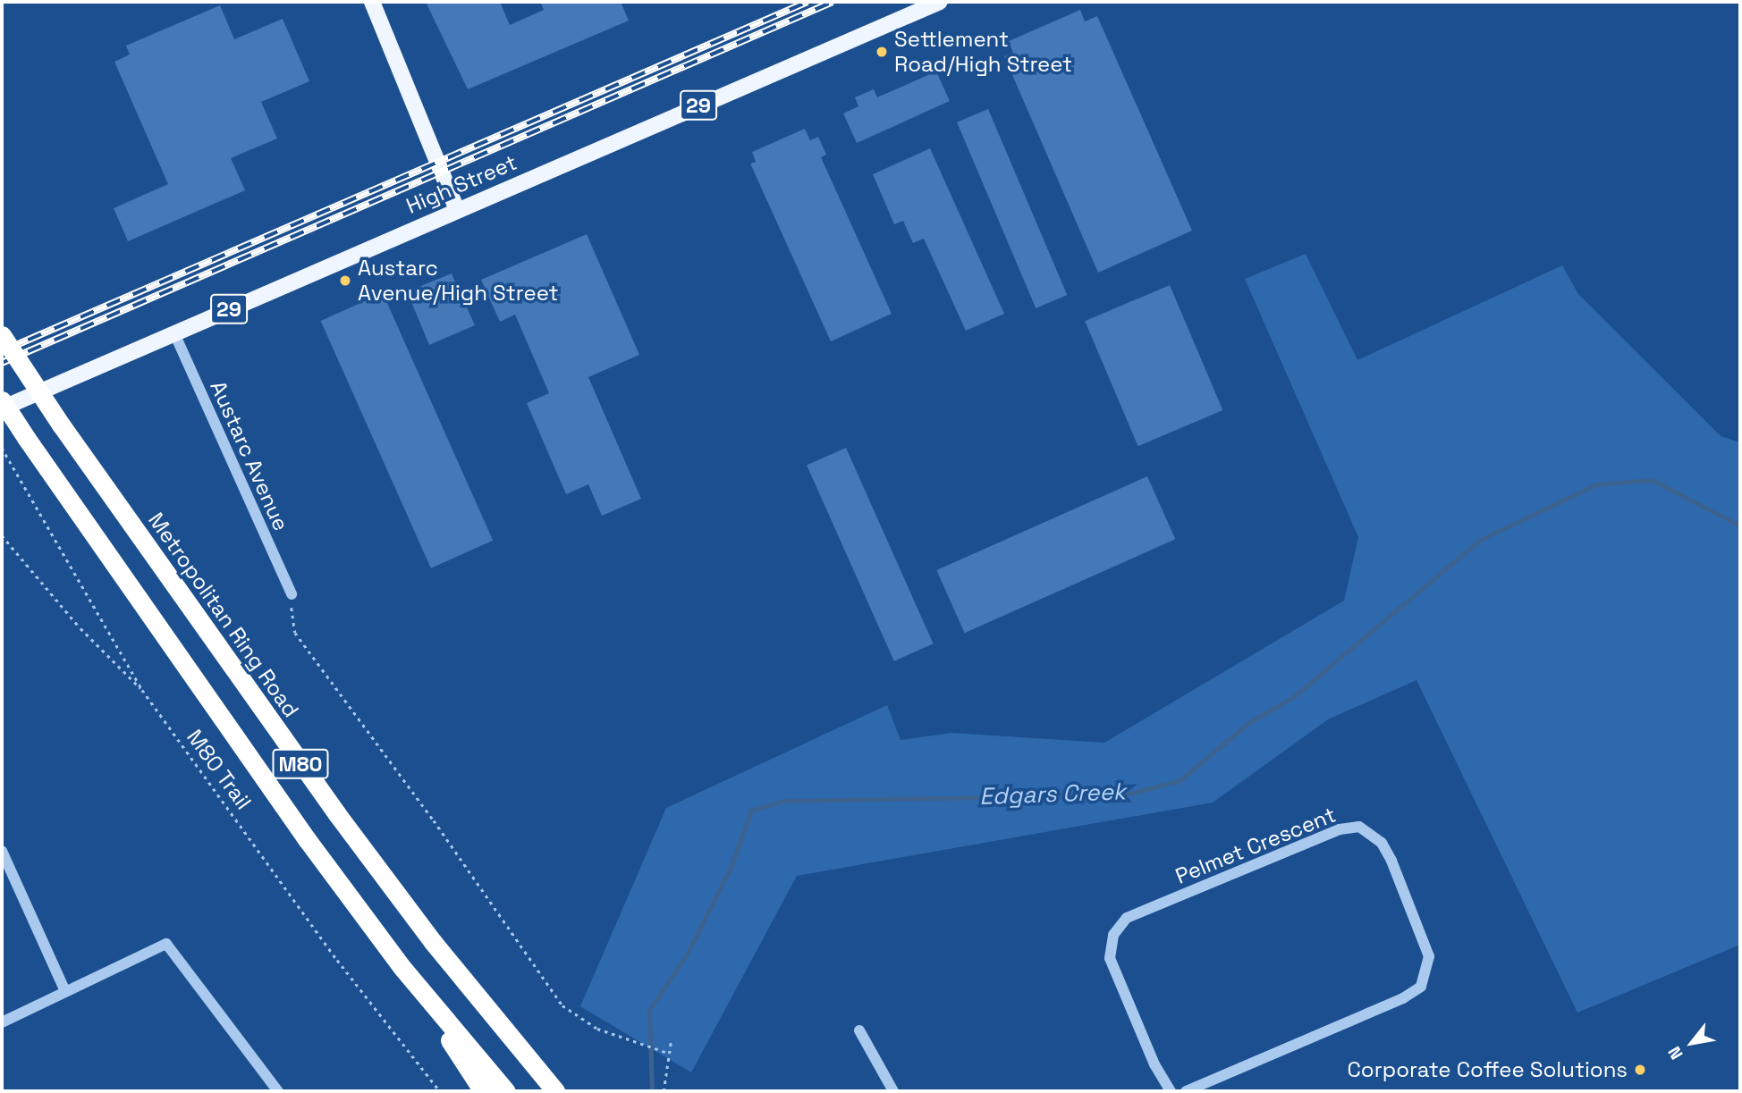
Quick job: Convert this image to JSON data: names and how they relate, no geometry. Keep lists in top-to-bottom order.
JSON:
{
  "streets": {
    "highway": ["Metropolitan Ring Road", "M80"],
    "main road": ["29", "High Street"],
    "street": ["Austarc Avenue", "Pelmet Crescent"],
    "path": ["M80 Trail"]
  },
  "crossings": [
    ["High Street", "Austarc Avenue"]
  ],
  "water": ["Edgars Creek"],
  "places": ["Settlement Road/High Street", "Austarc Avenue/High Street", "Corporate Coffee Solutions"],
  "north": "bottom left"
}
